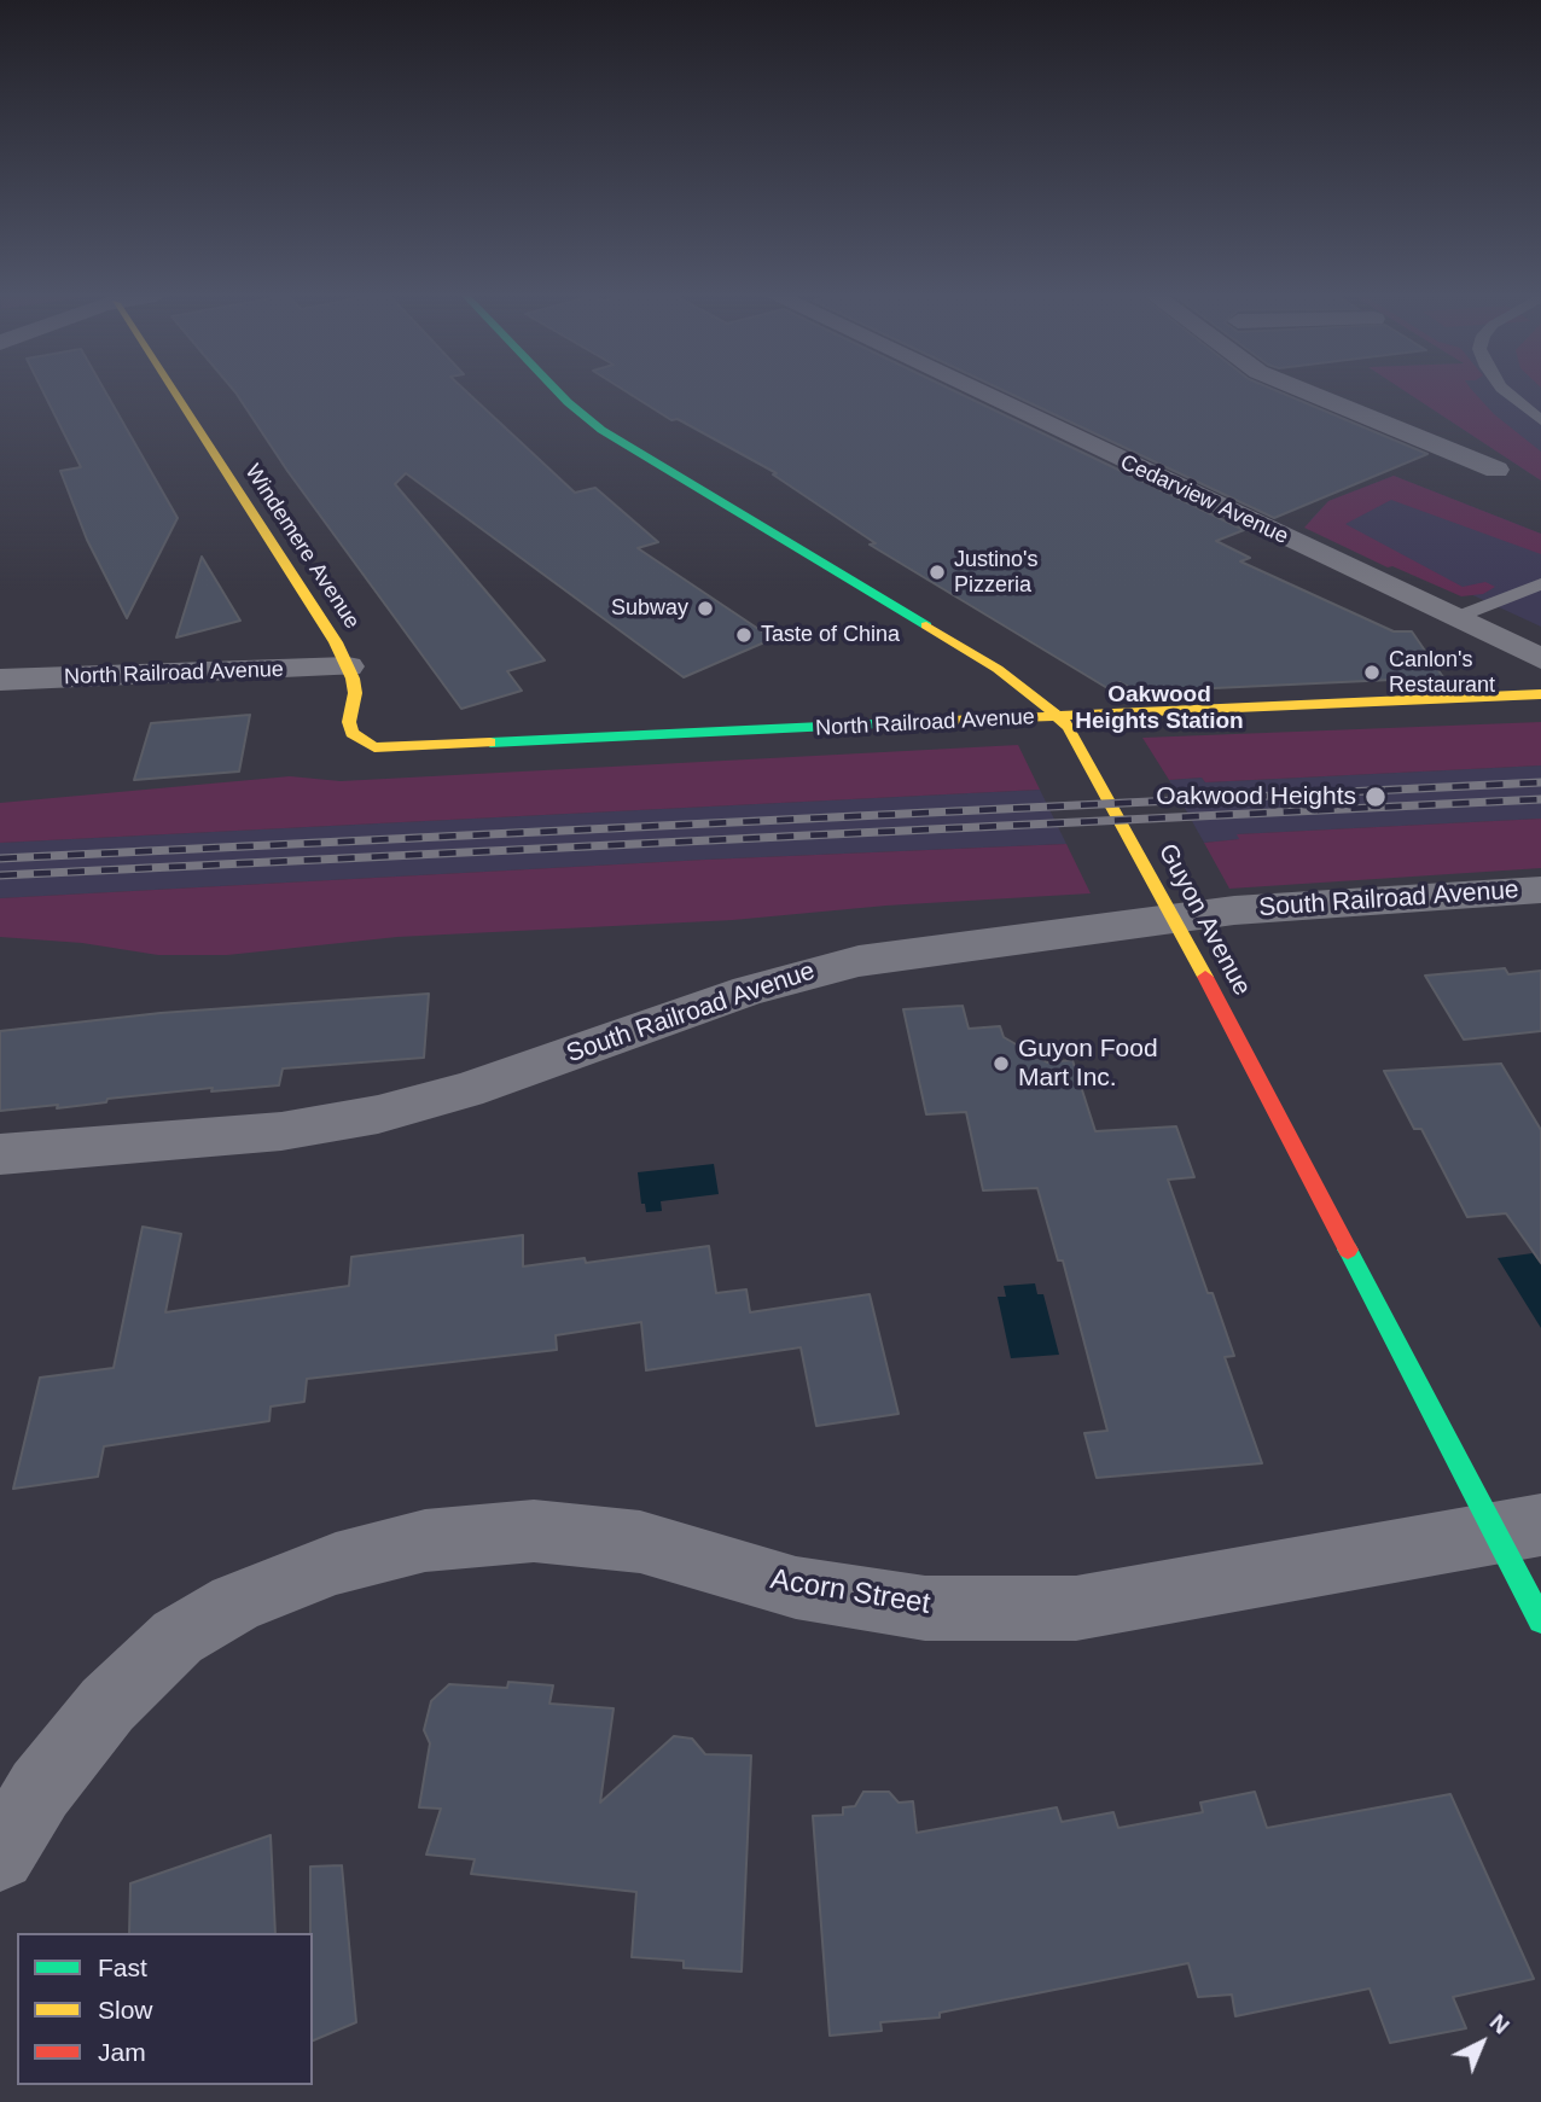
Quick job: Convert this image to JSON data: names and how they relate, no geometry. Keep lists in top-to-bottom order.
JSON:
{
  "streets": {
    "street": [
      "Cedarview Avenue",
      "Windemere Avenue",
      "North Railroad Avenue",
      "South Railroad Avenue",
      "Guyon Avenue",
      "Acorn Street"
    ]
  },
  "crossings": [
    ["Windemere Avenue", "North Railroad Avenue"],
    ["North Railroad Avenue", "Guyon Avenue"],
    ["South Railroad Avenue", "Guyon Avenue"],
    ["Guyon Avenue", "Acorn Street"]
  ],
  "districts": ["Oakwood Heights Station"],
  "places": [
    "Justino's Pizzeria",
    "Subway",
    "Taste of China",
    "Canlon's Restaurant",
    "Oakwood Heights",
    "Guyon Food Mart Inc."
  ],
  "legend": ["Fast", "Slow", "Jam"],
  "north": "top right"
}
